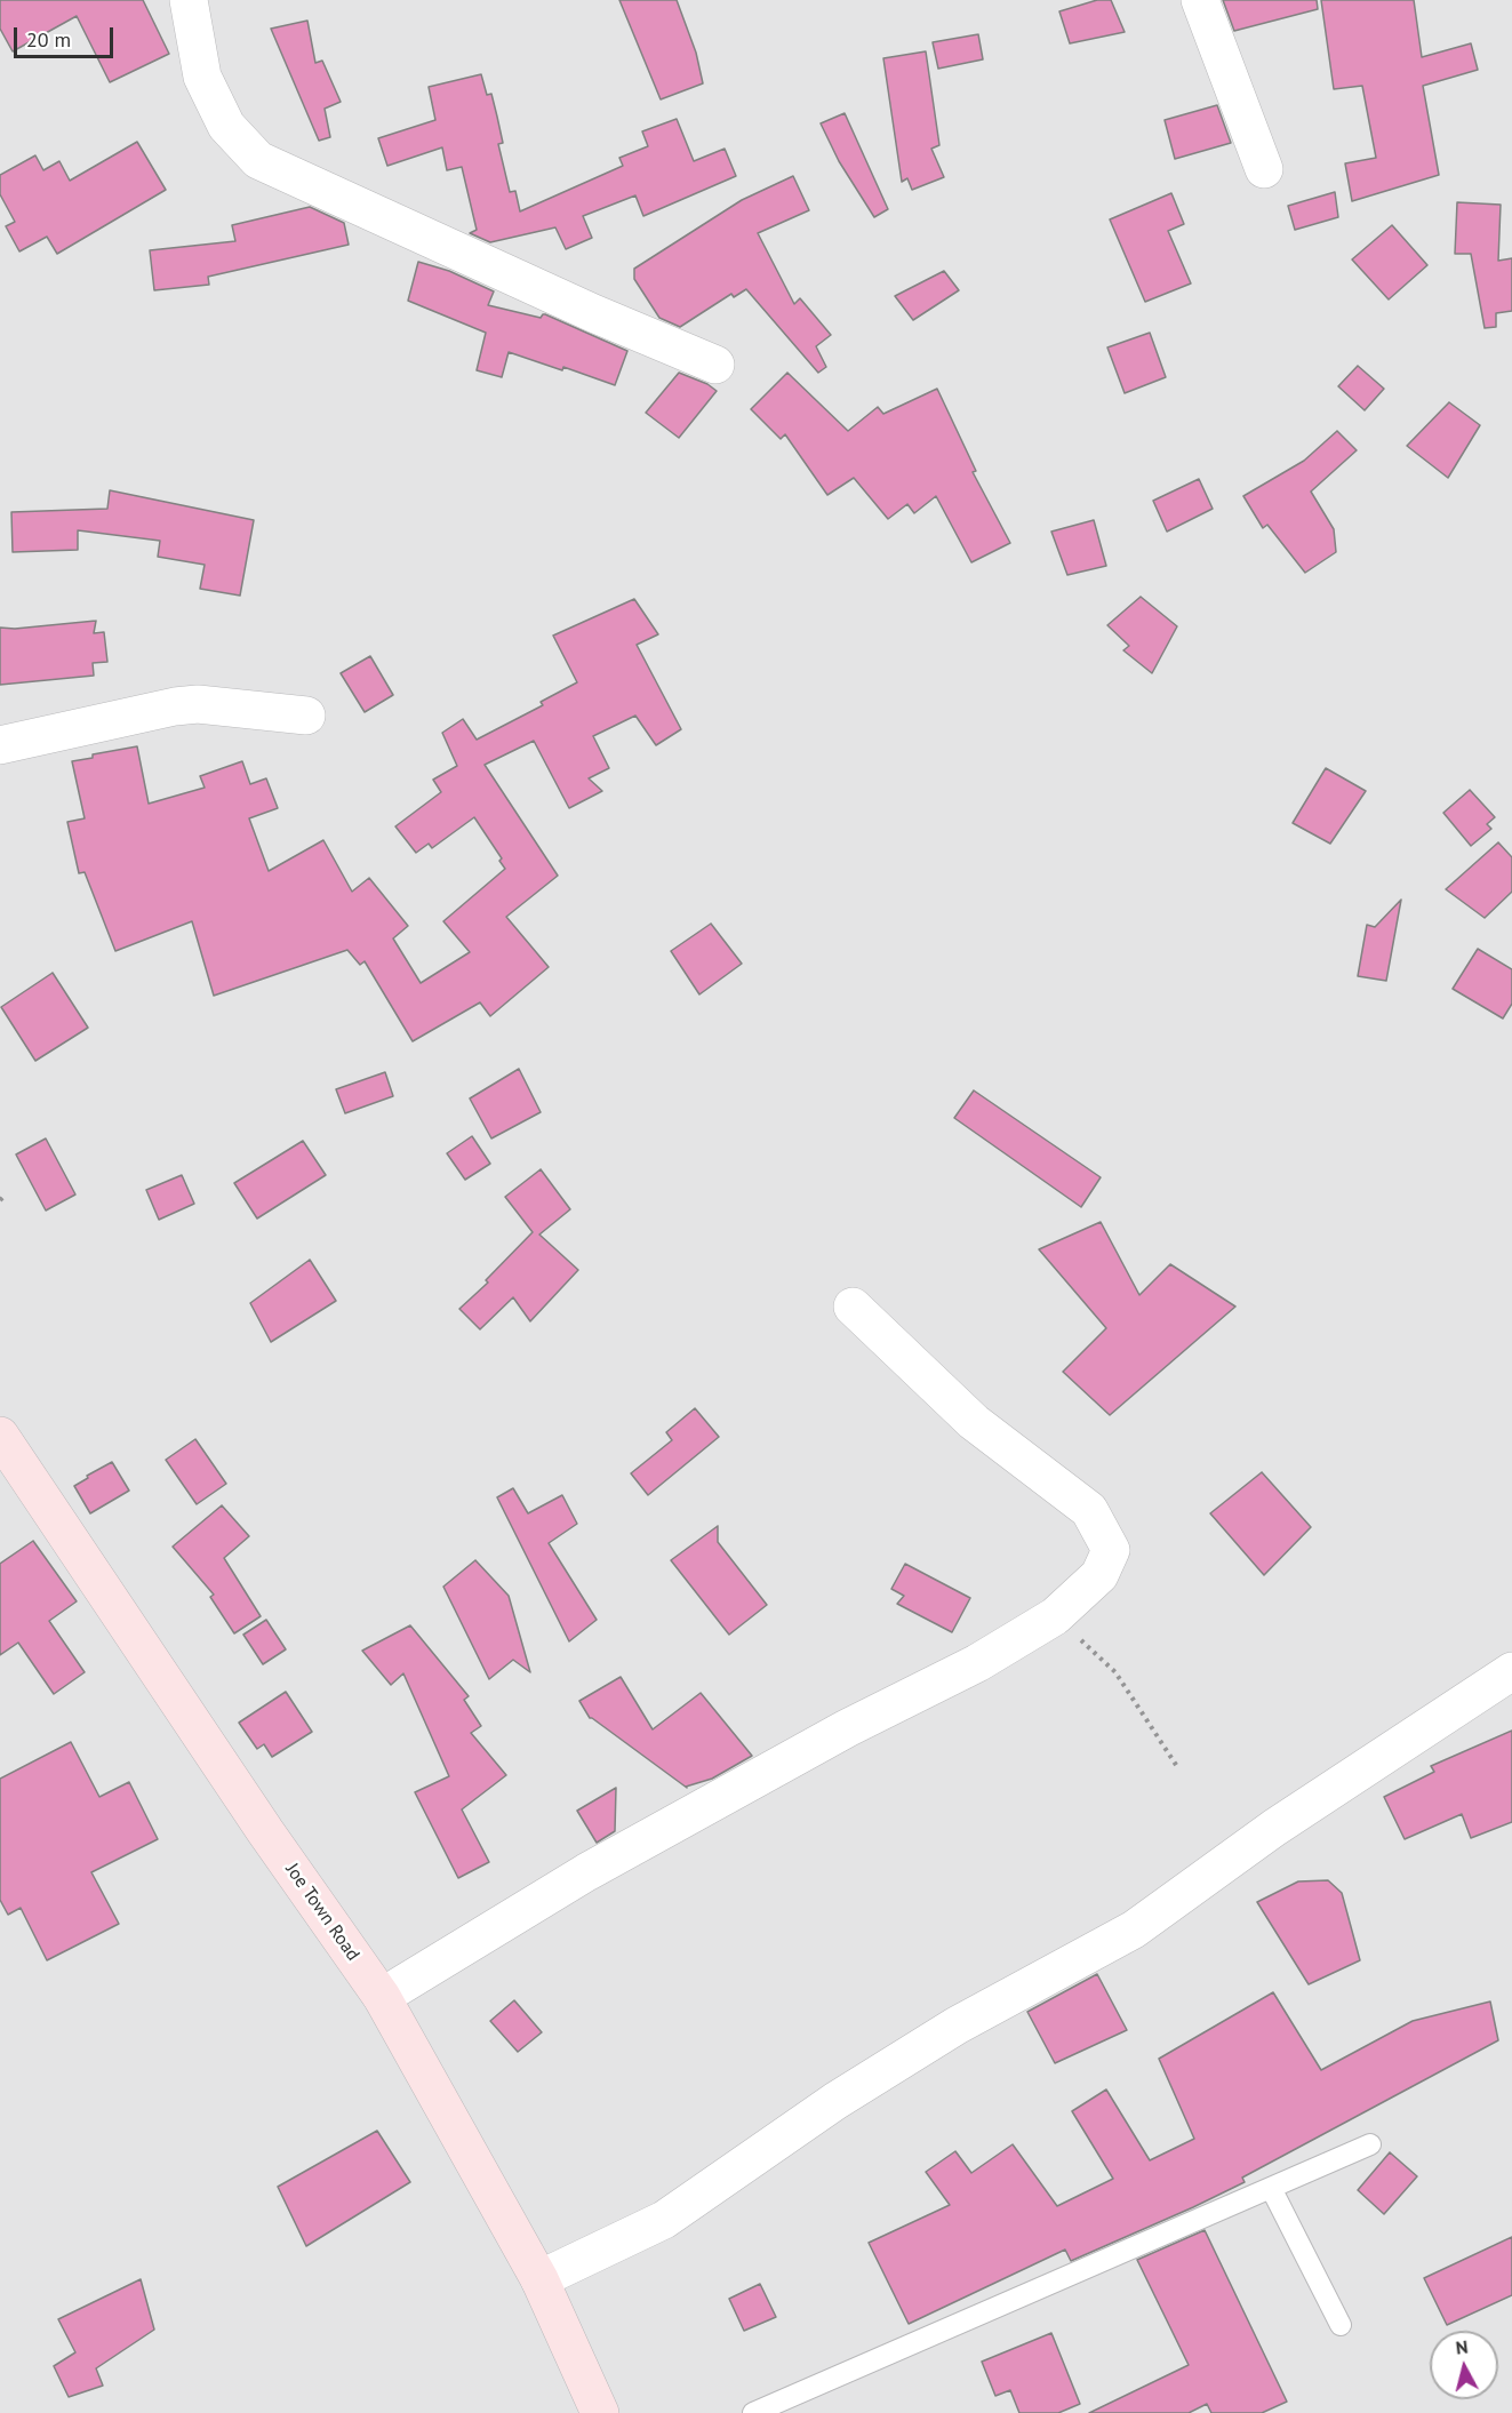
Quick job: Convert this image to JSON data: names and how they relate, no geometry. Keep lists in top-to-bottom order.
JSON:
{
  "streets": {
    "street": ["Joe Town Road"]
  },
  "scale_bar": "20 m",
  "north": "top"
}
